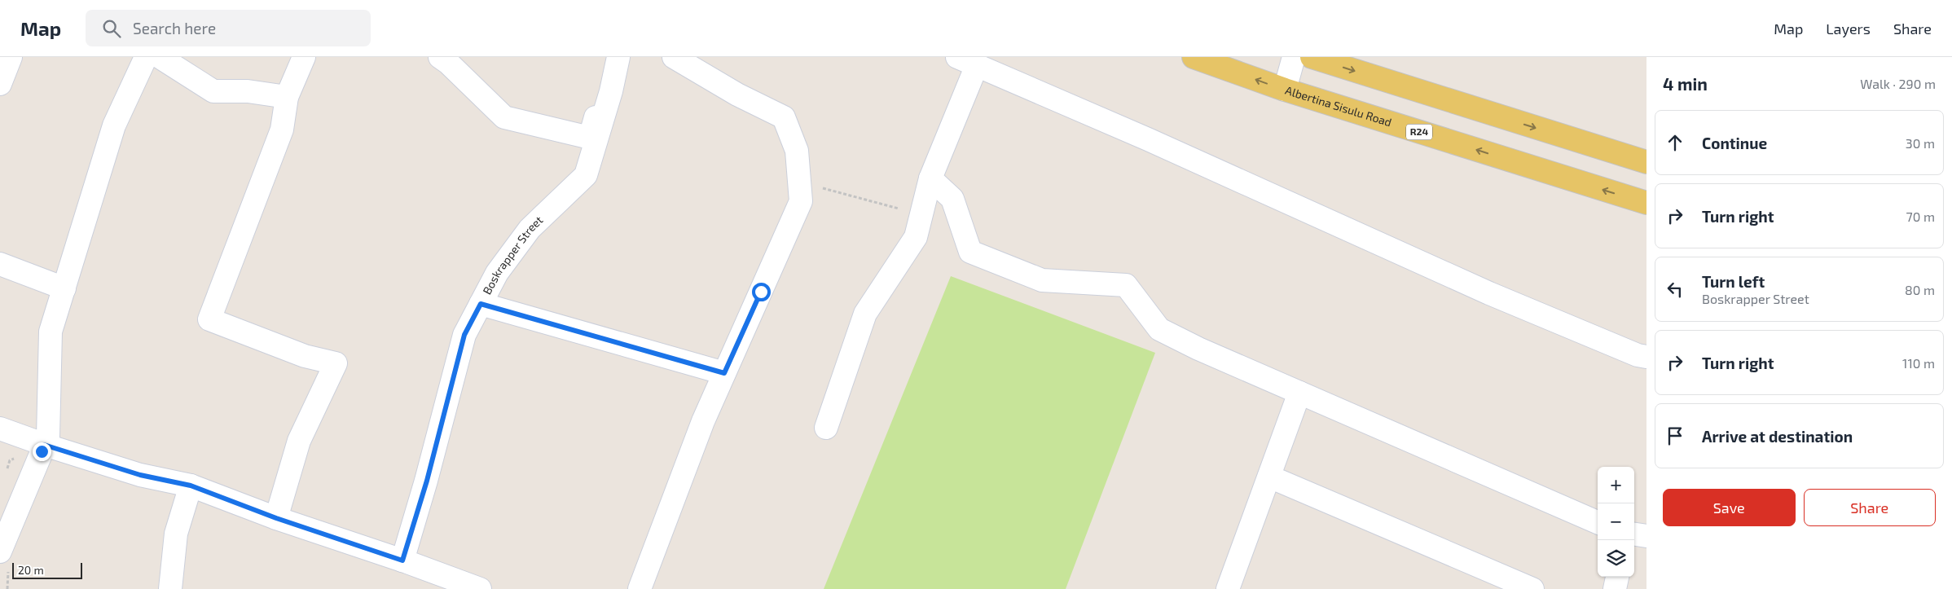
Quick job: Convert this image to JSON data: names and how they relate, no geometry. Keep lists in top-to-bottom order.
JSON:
{
  "streets": {
    "main road": ["Albertina Sisulu Road", "R24"],
    "street": ["Boskrapper Street"]
  },
  "scale_bar": "20 m",
  "page": {
    "header": "Map",
    "search": "Search here",
    "nav": ["Map", "Layers", "Share"],
    "heading": ["4 min", "Walk · 290 m"],
    "list": [
      ["Continue", "30 m"],
      ["Turn right", "70 m"],
      ["Turn left", "Boskrapper Street", "80 m"],
      ["Turn right", "110 m"],
      "Arrive at destination"
    ],
    "map_buttons": ["+", "−"],
    "buttons": ["Save", "Share"],
    "scale": "20 m"
  }
}
